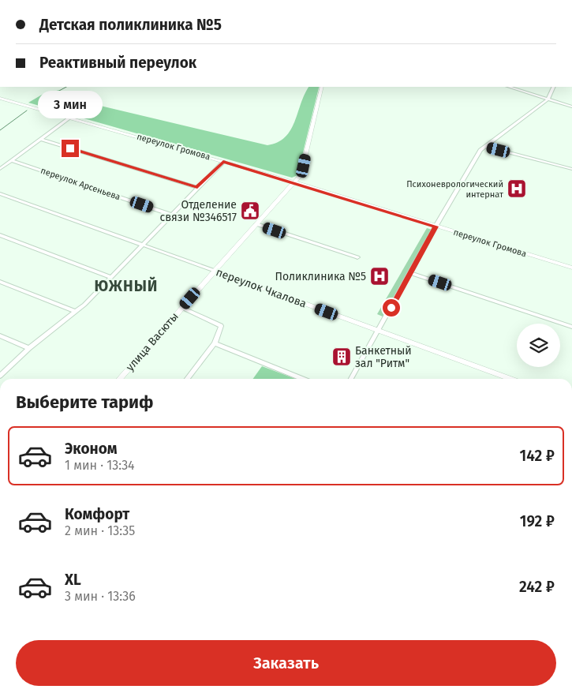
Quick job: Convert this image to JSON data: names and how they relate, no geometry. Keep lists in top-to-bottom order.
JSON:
{
  "streets": {
    "street": [
      "переулок Громова",
      "переулок Арсеньева",
      "переулок Чкалова",
      "улица Васюты"
    ]
  },
  "crossings": [
    ["переулок Громова", "улица Васюты"],
    ["переулок Чкалова", "улица Васюты"]
  ],
  "districts": ["ЮЖНЫЙ"],
  "places": {
    "hospital": ["Психоневрологический интернат", "Поликлиника №5"],
    "public building": ["Отделение связи №346517"],
    "building": ["Банкетный зал \"Ритм\""]
  },
  "page": {
    "banner": ["Детская поликлиника №5", "Реактивный переулок"],
    "bubble": "3 мин",
    "heading": "Выберите тариф",
    "list": [
      {
        "name": "Эконом",
        "note": "1 мин · 13:34",
        "value": "142 ₽"
      },
      {
        "name": "Комфорт",
        "note": "2 мин · 13:35",
        "value": "192 ₽"
      },
      {
        "name": "XL",
        "note": "3 мин · 13:36",
        "value": "242 ₽"
      }
    ],
    "buttons": "Заказать"
  }
}
